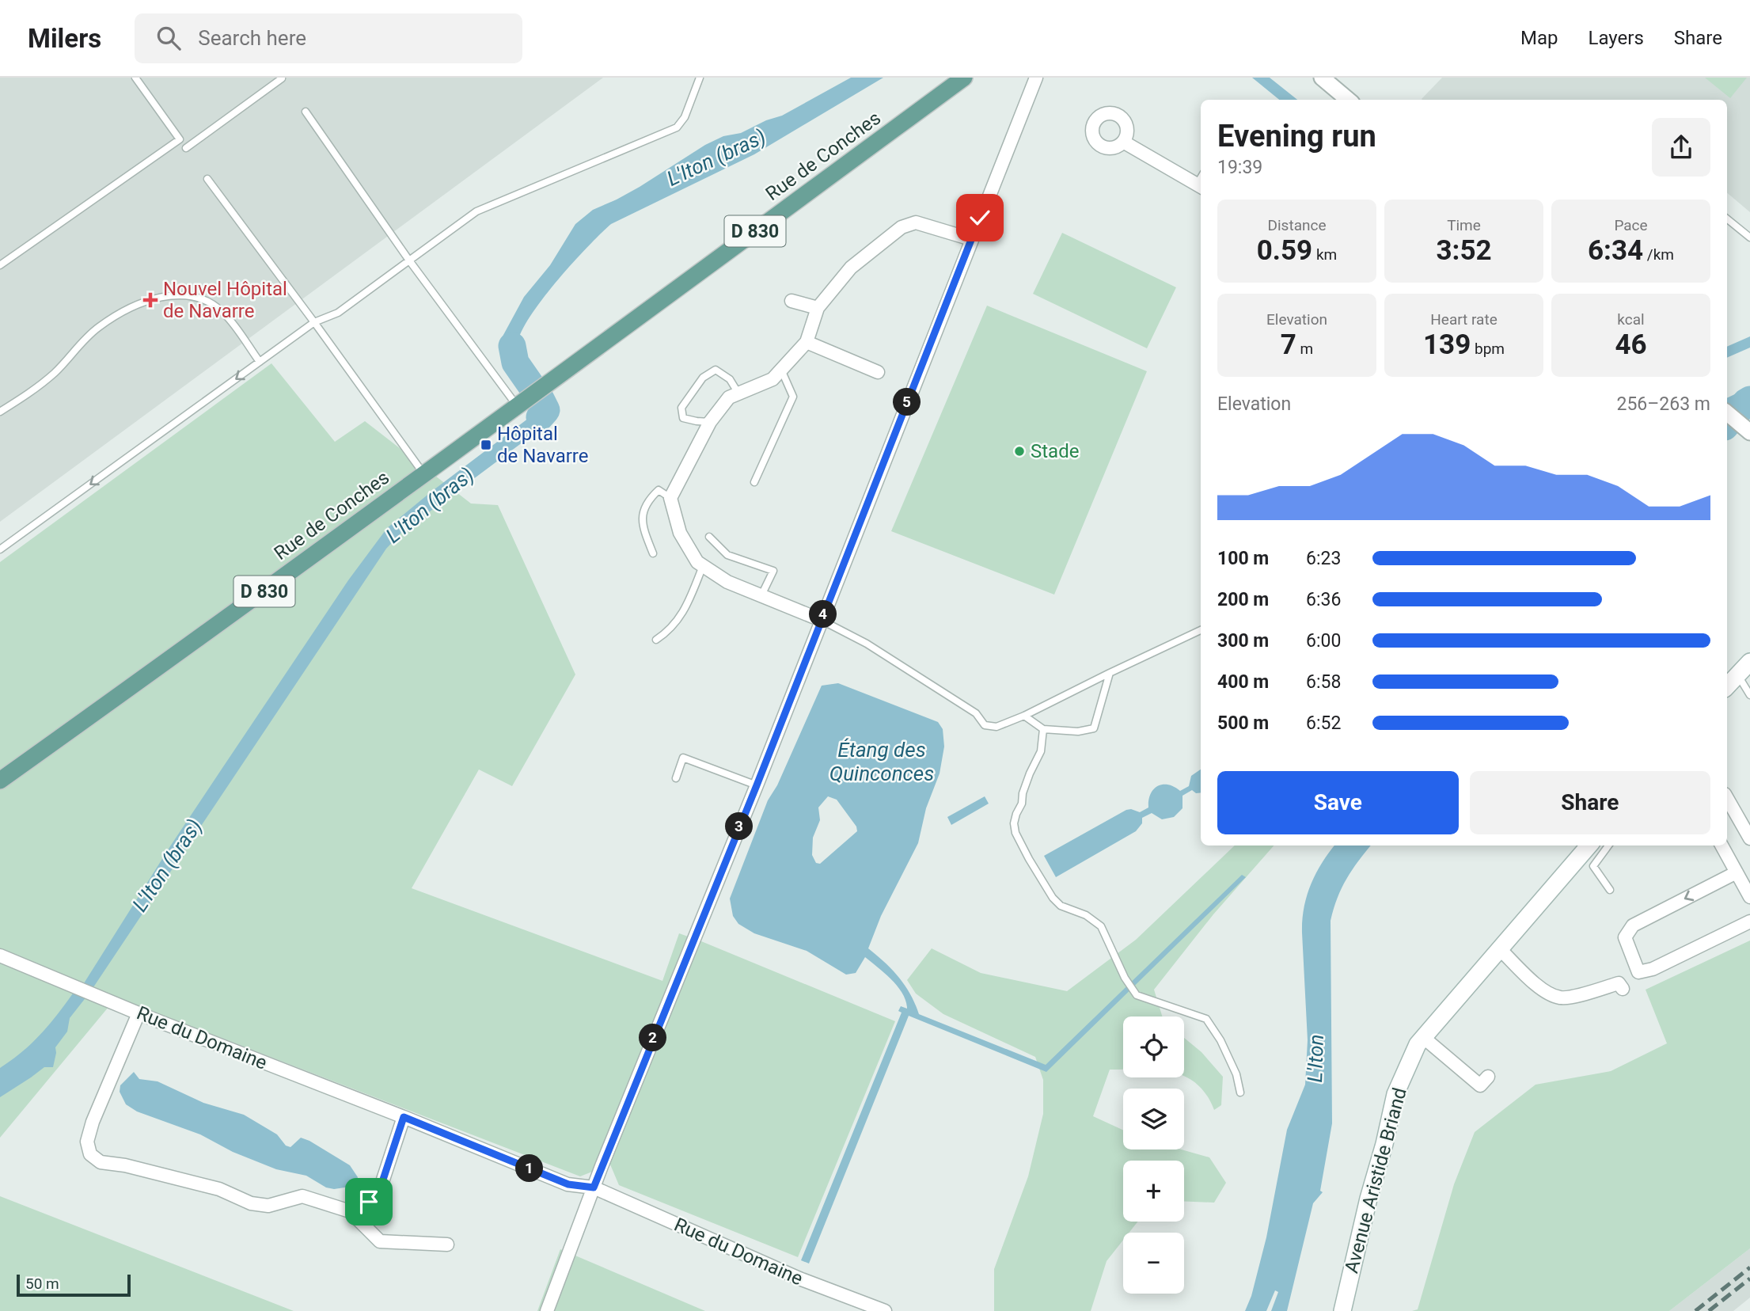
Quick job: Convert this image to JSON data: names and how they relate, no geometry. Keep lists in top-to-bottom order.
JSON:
{
  "streets": {
    "main road": ["Rue de Conches", "D 830", "Avenue Aristide Briand"],
    "street": ["Rue du Domaine"]
  },
  "water": ["L'Iton (bras)", "Étang des Quinconces", "L'Iton"],
  "places": {
    "health": ["Nouvel Hôpital de Navarre"],
    "transit": ["Hôpital de Navarre"],
    "other": ["Stade"]
  },
  "scale_bar": "50 m",
  "page": {
    "header": "Milers",
    "search": "Search here",
    "nav": ["Map", "Layers", "Share"],
    "heading": ["Evening run", "19:39"],
    "stats": [
      ["Distance", "0.59 km"],
      ["Time", "3:52"],
      ["Pace", "6:34 /km"],
      ["Elevation", "7 m"],
      ["Heart rate", "139 bpm"],
      ["kcal", "46"]
    ],
    "chart": ["Elevation", "256–263 m"],
    "pins": [
      "5",
      "4",
      "3",
      "2",
      "1"
    ],
    "list": [
      {
        "name": "100 m",
        "note": "6:23"
      },
      {
        "name": "200 m",
        "note": "6:36"
      },
      {
        "name": "300 m",
        "note": "6:00"
      },
      {
        "name": "400 m",
        "note": "6:58"
      },
      {
        "name": "500 m",
        "note": "6:52"
      }
    ],
    "buttons": ["Save", "Share"],
    "map_buttons": ["+", "−"],
    "scale": "50 m"
  }
}
